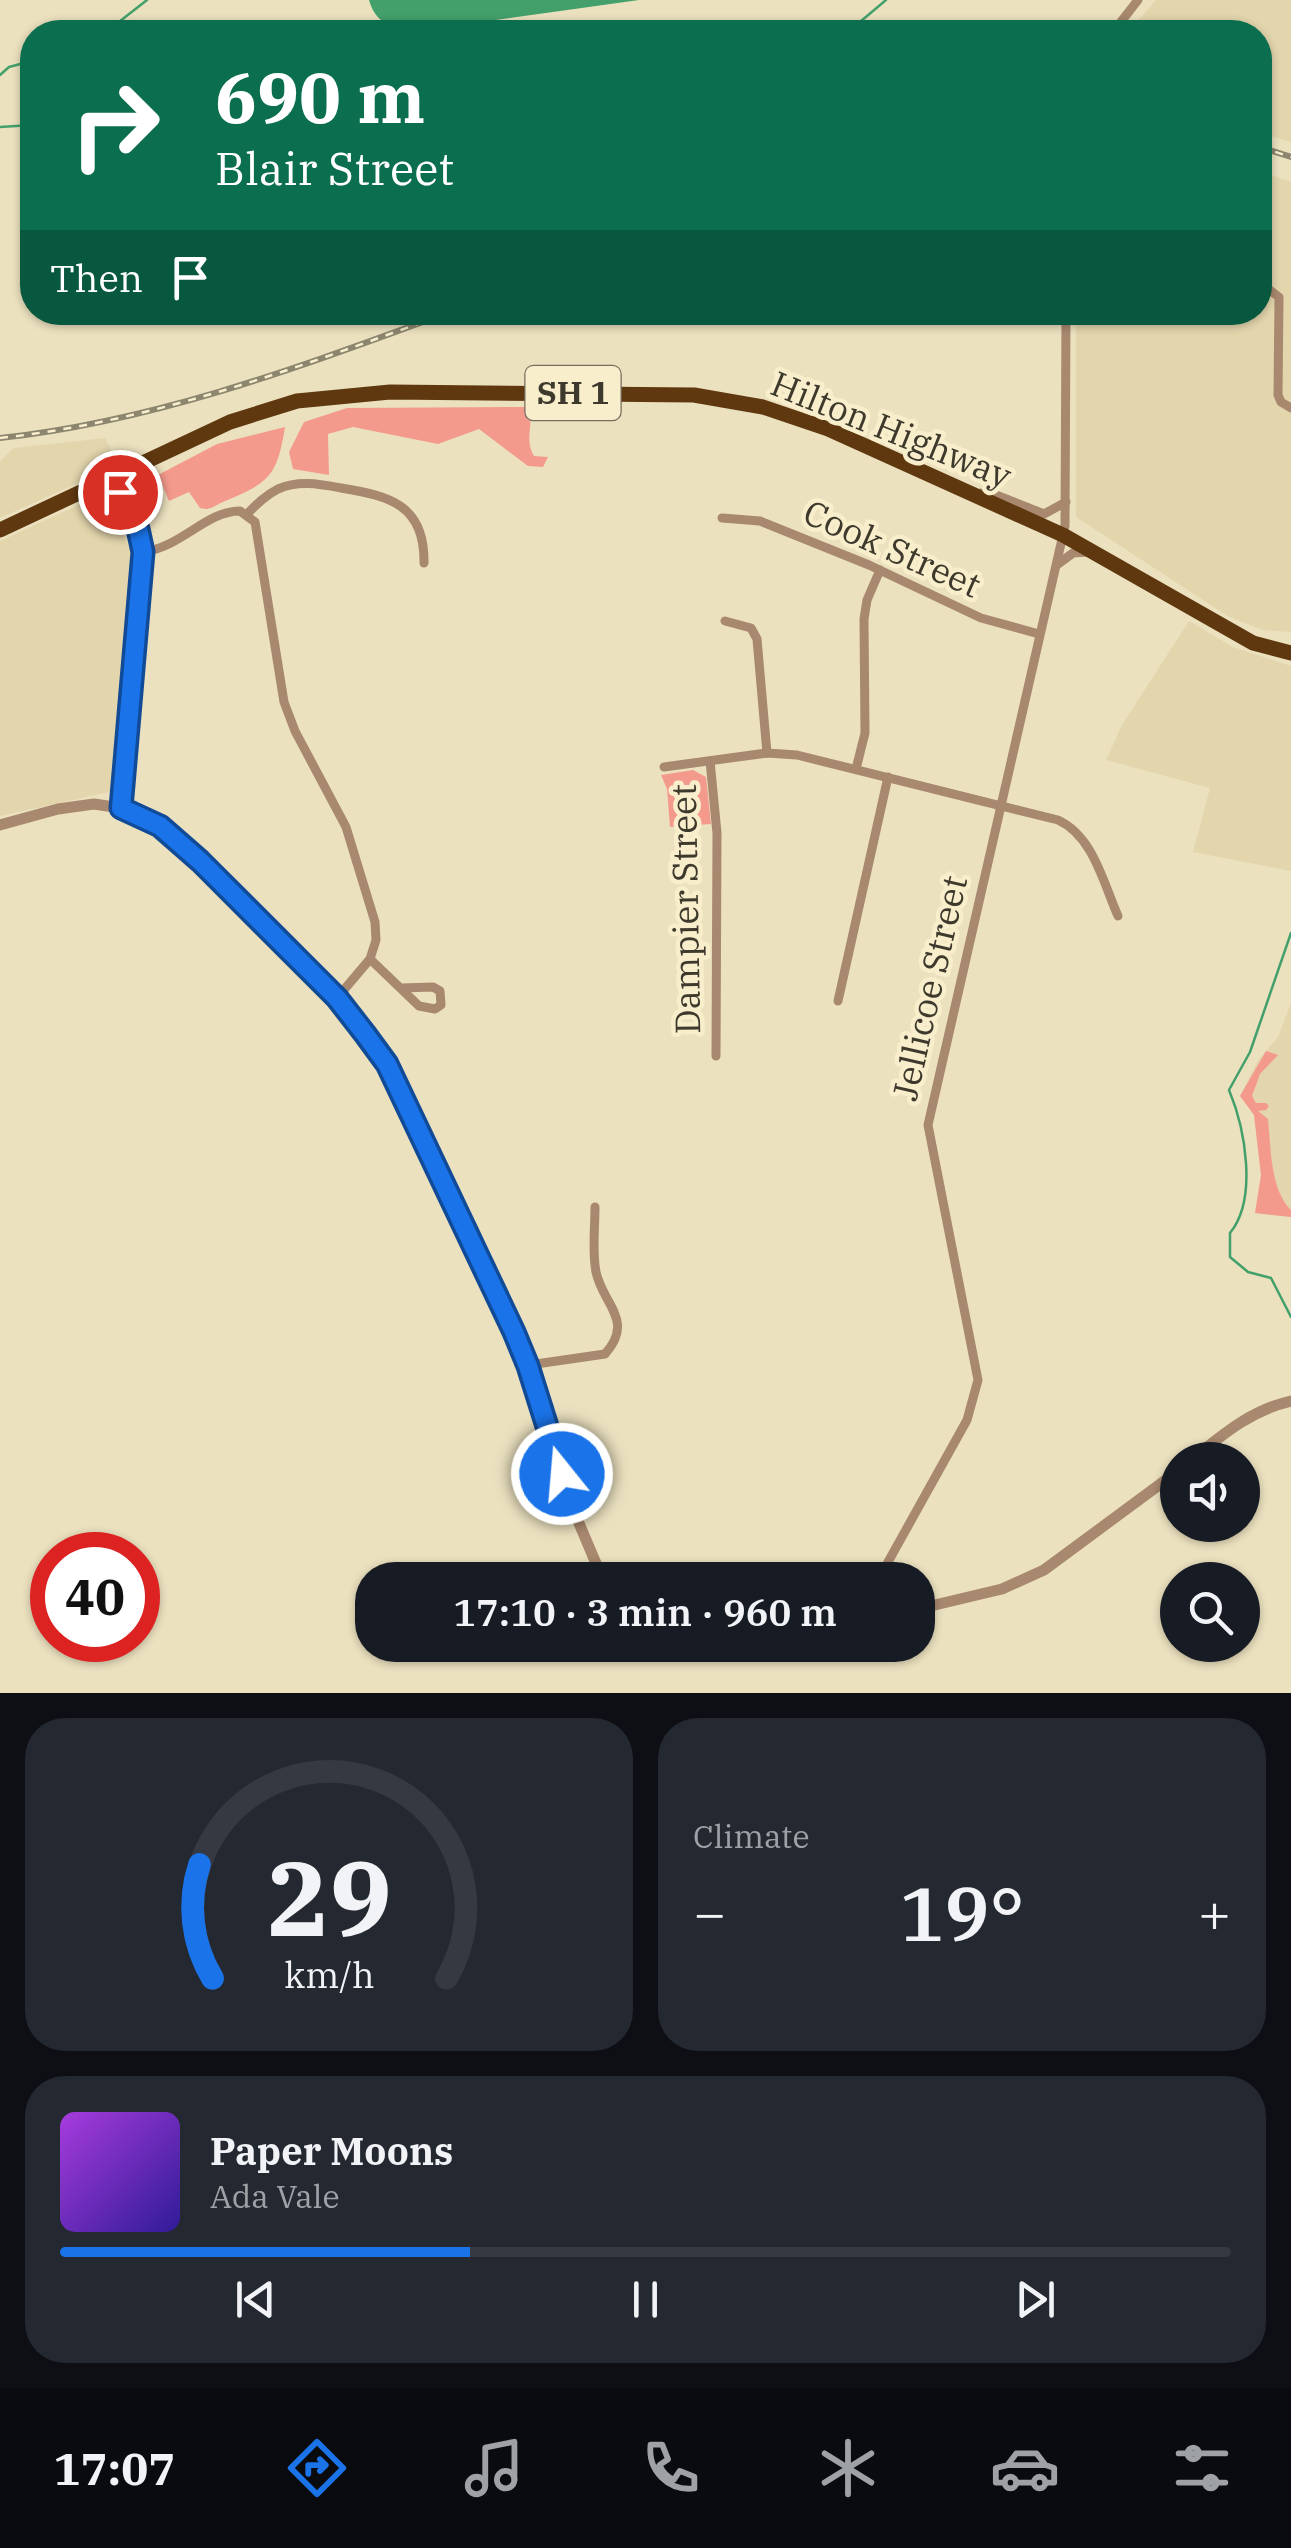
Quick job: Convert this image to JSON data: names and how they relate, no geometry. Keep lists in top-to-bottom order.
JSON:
{
  "streets": {
    "highway": ["SH 1", "Hilton Highway"],
    "street": ["Cook Street", "Dampier Street", "Jellicoe Street"]
  },
  "crossings": [
    ["SH 1", "Hilton Highway"],
    ["SH 1", "Jellicoe Street"],
    ["Hilton Highway", "Jellicoe Street"],
    ["Cook Street", "Jellicoe Street"]
  ],
  "page": {
    "turn": ["690 m", "Blair Street"],
    "then": "Then",
    "limit": "40",
    "trip": "17:10 · 3 min · 960 m",
    "tile": "Climate",
    "heat": ["−", "19°", "+"],
    "song": ["Paper Moons", "Ada Vale"],
    "tabs": "17:07",
    "gauge": ["29", "km/h"]
  }
}
